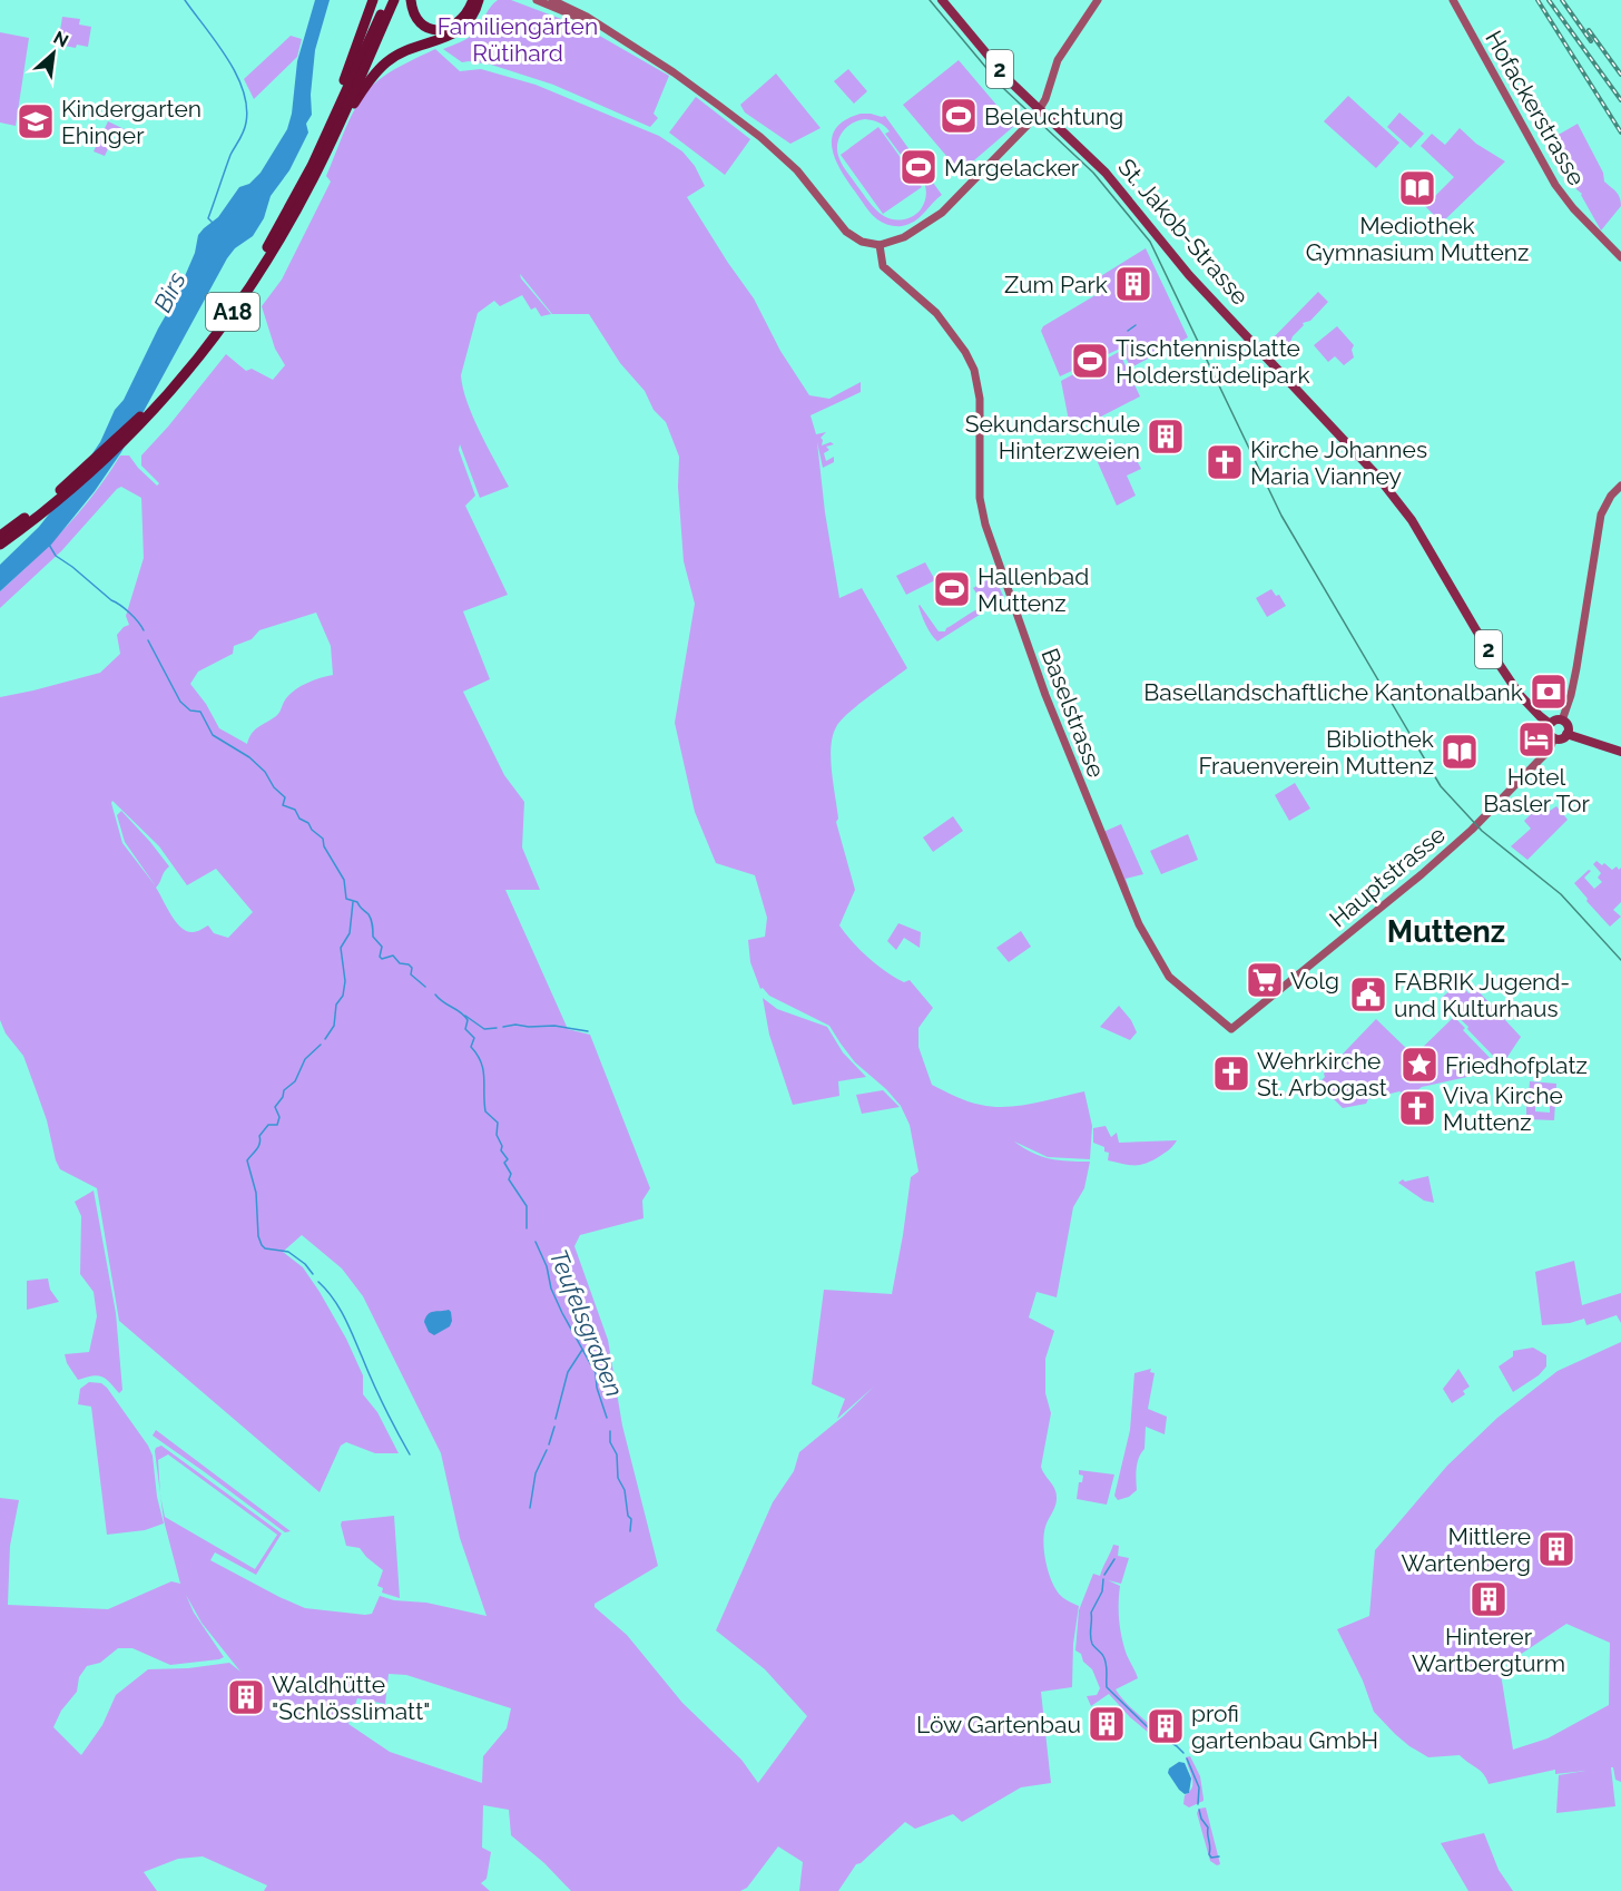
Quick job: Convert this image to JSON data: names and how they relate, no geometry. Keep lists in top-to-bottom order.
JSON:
{
  "streets": {
    "highway": ["A18"],
    "main road": ["2", "St. Jakob-Strasse"],
    "street": ["Hofackerstrasse", "Baselstrasse", "Hauptstrasse"]
  },
  "crossings": [
    ["St. Jakob-Strasse", "Hauptstrasse"],
    ["Baselstrasse", "Hauptstrasse"]
  ],
  "districts": ["Muttenz"],
  "water": ["Birs", "Teufelsgraben"],
  "parks": ["Familiengärten Rütihard"],
  "places": {
    "sports": [
      "Beleuchtung",
      "Margelacker",
      "Tischtennisplatte Holderstüdelipark",
      "Hallenbad Muttenz"
    ],
    "school or university": ["Kindergarten Ehinger"],
    "library": ["Mediothek Gymnasium Muttenz", "Bibliothek Frauenverein Muttenz"],
    "building": [
      "Zum Park",
      "Sekundarschule Hinterzweien",
      "Mittlere Wartenberg",
      "Hinterer Wartbergturm",
      "Waldhütte \"Schlösslimatt\"",
      "Löw Gartenbau",
      "profi gartenbau GmbH"
    ],
    "church": ["Kirche Johannes Maria Vianney", "Wehrkirche St. Arbogast", "Viva Kirche Muttenz"],
    "bank": ["Basellandschaftliche Kantonalbank"],
    "hotel": ["Hotel Basler Tor"],
    "supermarket": ["Volg"],
    "public building": ["FABRIK Jugend- und Kulturhaus"],
    "place": ["Friedhofplatz"]
  },
  "north": "top right"
}
